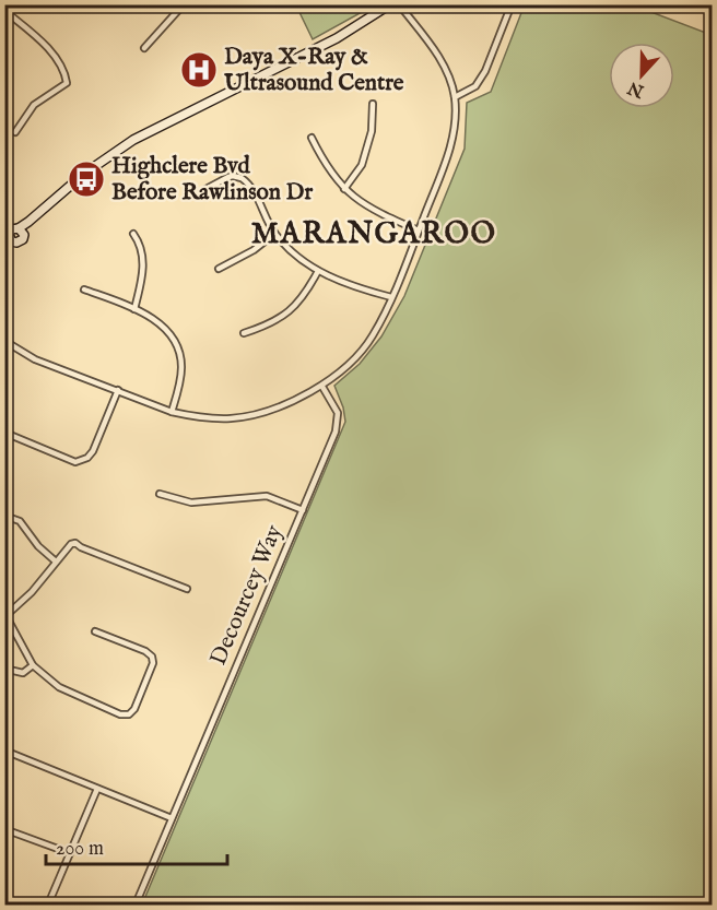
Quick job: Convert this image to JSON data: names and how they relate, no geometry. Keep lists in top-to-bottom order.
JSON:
{
  "streets": {
    "street": ["Decourcey Way"]
  },
  "districts": ["MARANGAROO"],
  "places": {
    "hospital": ["Daya X-Ray & Ultrasound Centre"],
    "bus stop": ["Highclere Bvd Before Rawlinson Dr"]
  },
  "scale_bar": "200 m",
  "north": "bottom"
}
